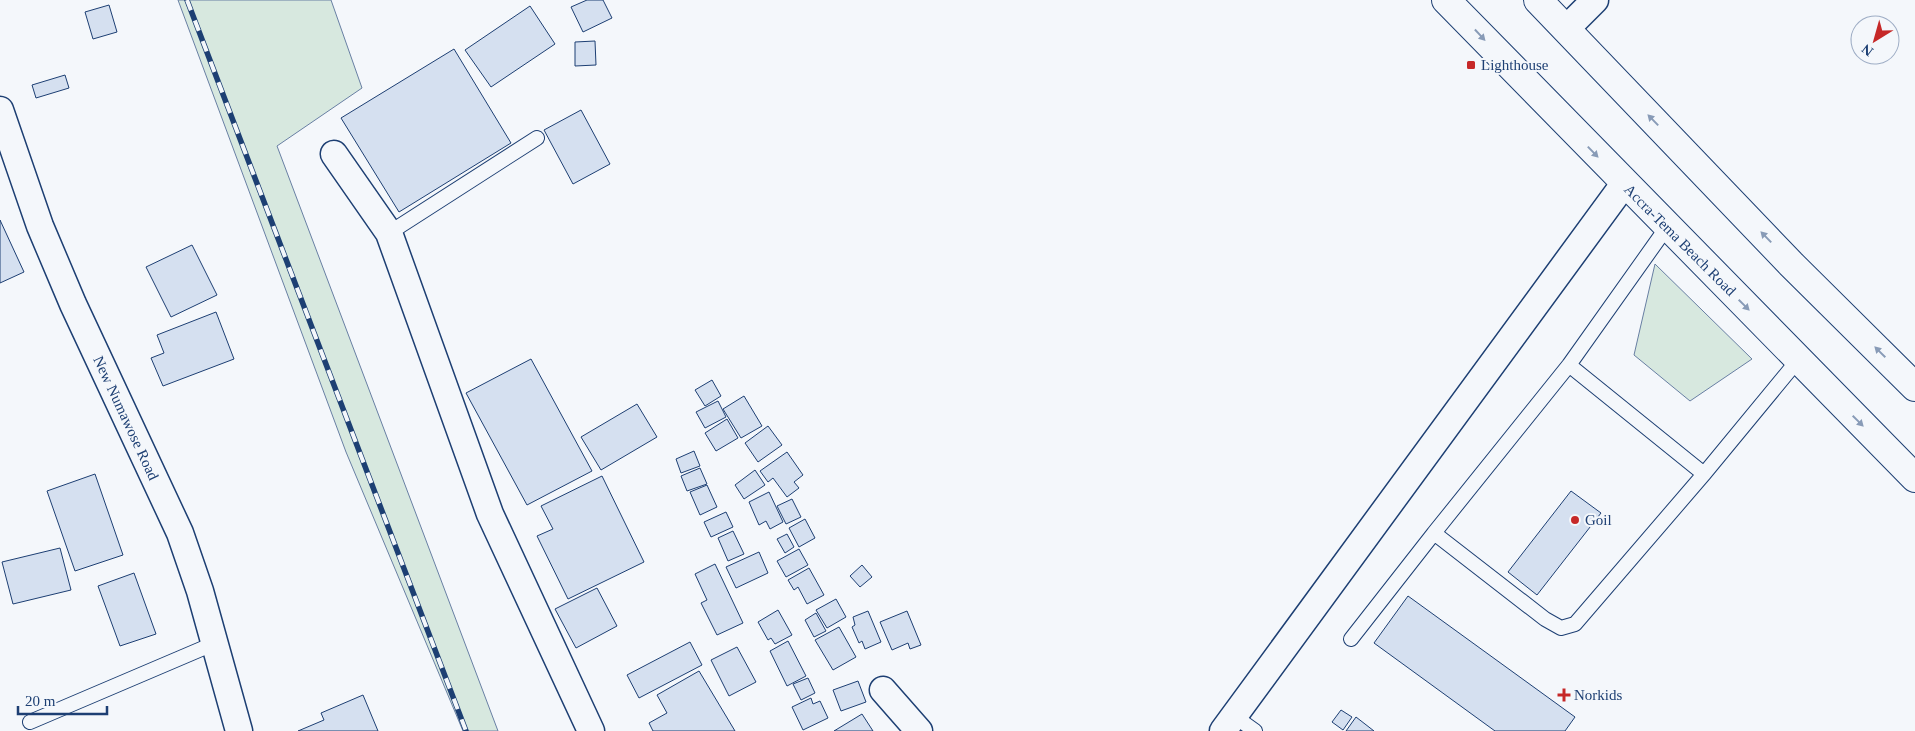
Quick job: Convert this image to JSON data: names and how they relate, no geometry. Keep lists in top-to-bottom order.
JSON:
{
  "streets": {
    "main road": ["Accra-Tema Beach Road"],
    "street": ["New Numawose Road"]
  },
  "places": {
    "transit": ["Lighthouse"],
    "other": ["Goil"],
    "health": ["Norkids"]
  },
  "scale_bar": "20 m",
  "north": "bottom left"
}
